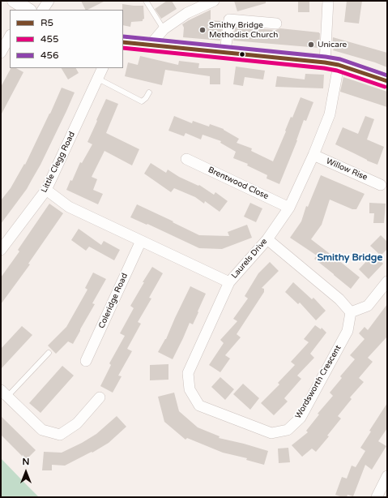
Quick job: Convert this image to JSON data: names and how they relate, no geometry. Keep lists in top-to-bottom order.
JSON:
{
  "streets": {
    "street": [
      "Little Clegg Road",
      "Willow Rise",
      "Brentwood Close",
      "Laurels Drive",
      "Coleridge Road",
      "Wordsworth Crescent"
    ]
  },
  "crossings": [
    ["Little Clegg Road", "Laurels Drive"],
    ["Willow Rise", "Laurels Drive"],
    ["Brentwood Close", "Laurels Drive"],
    ["Laurels Drive", "Coleridge Road"],
    ["Laurels Drive", "Wordsworth Crescent"]
  ],
  "districts": ["Smithy Bridge"],
  "places": ["Smithy Bridge Methodist Church", "Unicare"],
  "lines": ["transit line 456", "transit line R5", "transit line 455"],
  "legend": ["R5", "455", "456"],
  "north": "top"
}
